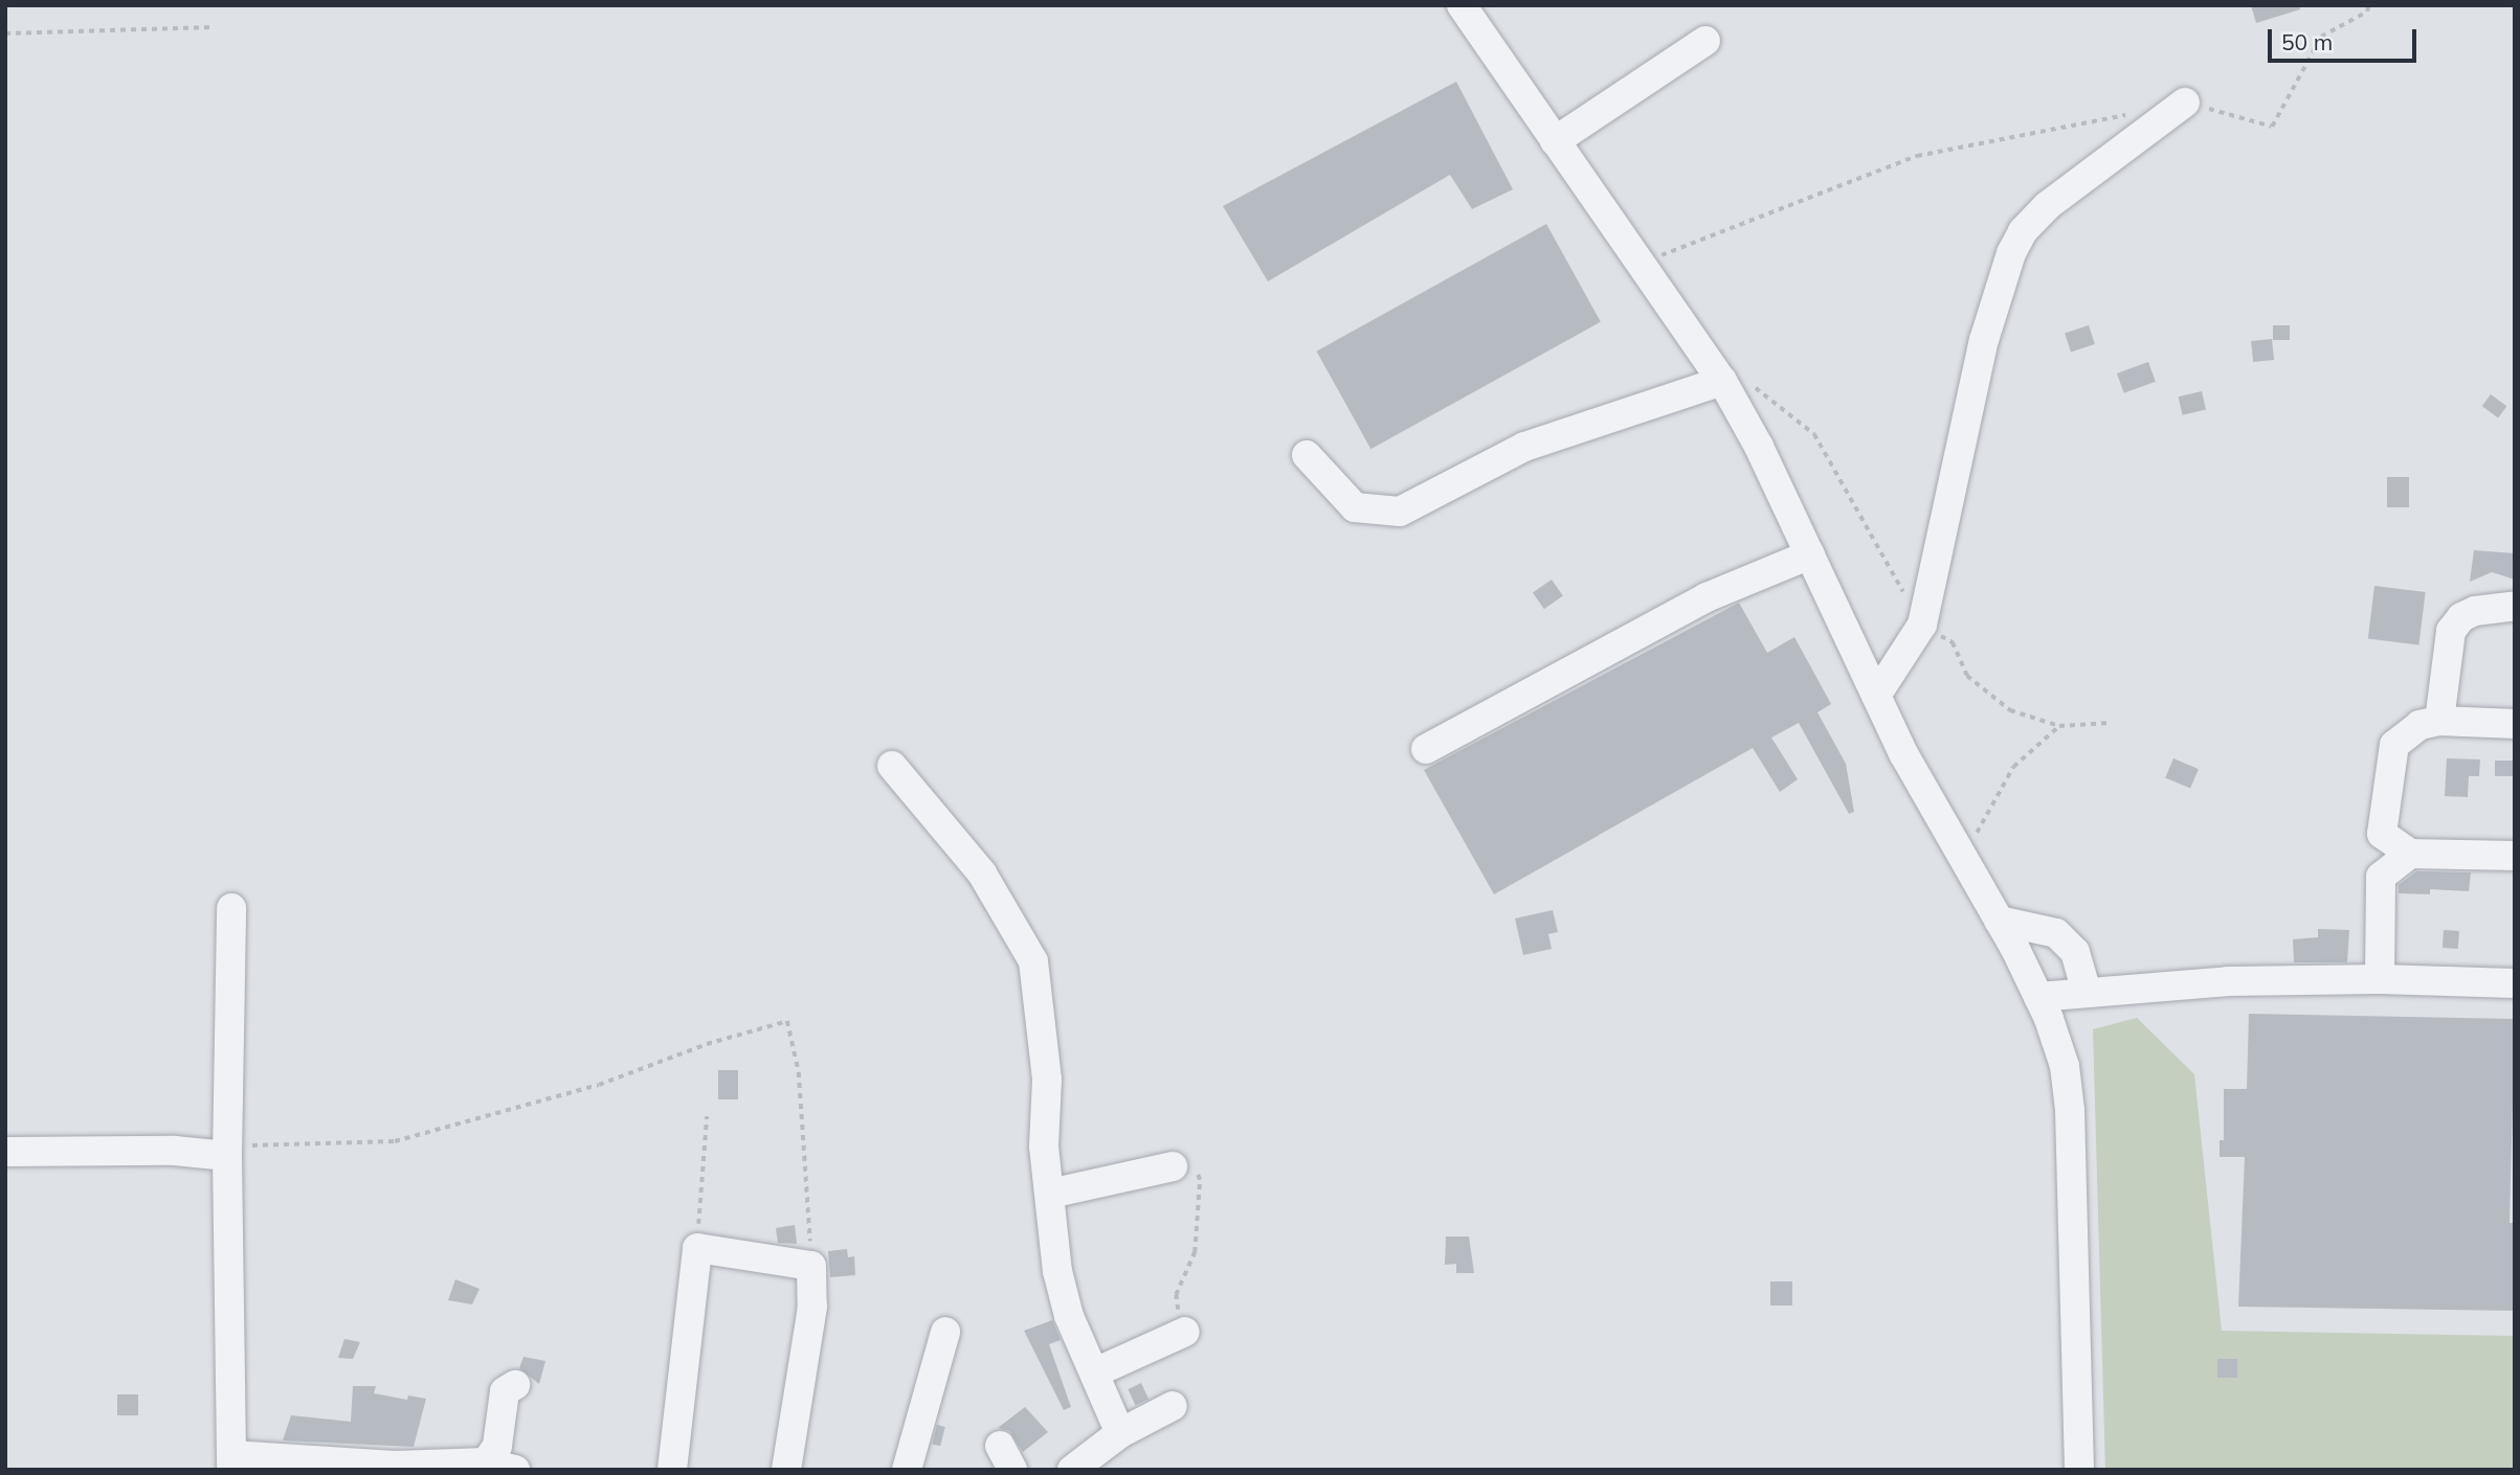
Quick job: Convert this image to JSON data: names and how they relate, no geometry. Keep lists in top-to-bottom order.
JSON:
{
  "scale_bar": "50 m"
}
